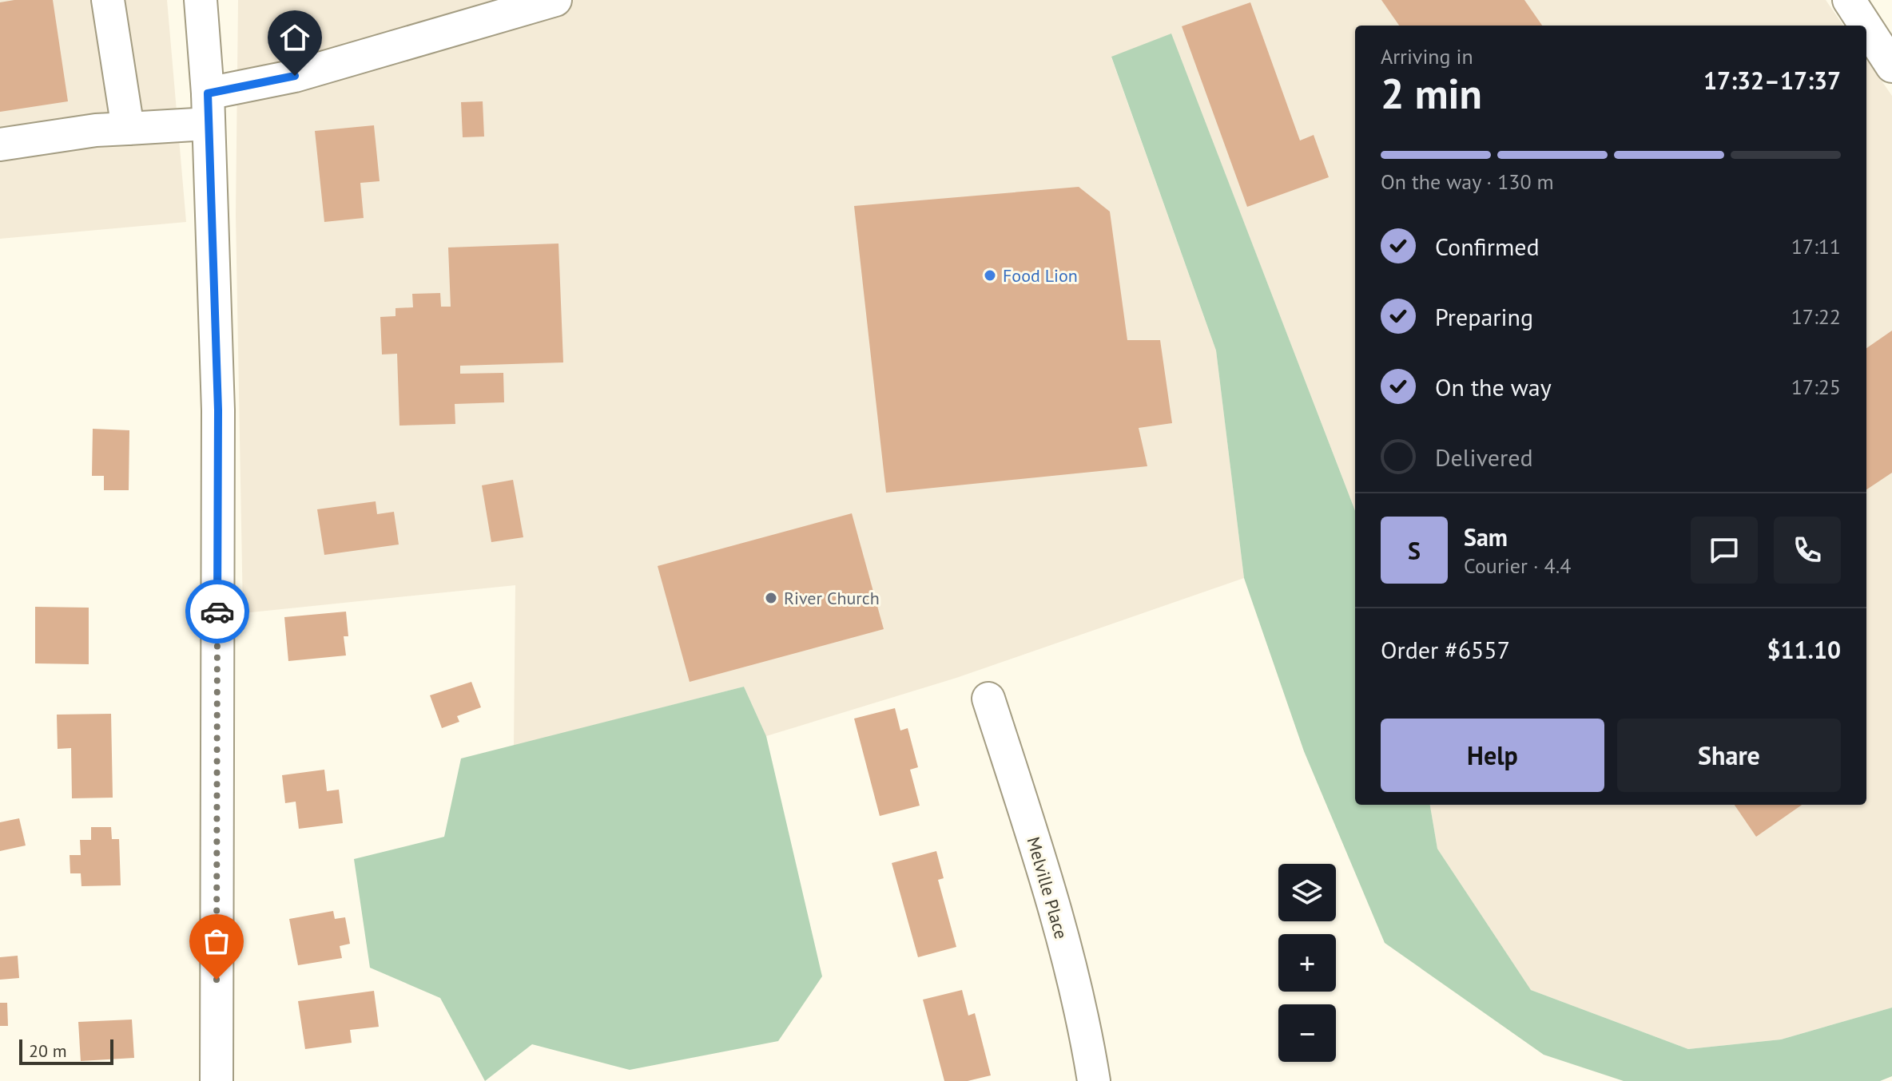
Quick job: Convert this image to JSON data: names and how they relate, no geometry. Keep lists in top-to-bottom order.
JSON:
{
  "streets": {
    "street": ["Melville Place"]
  },
  "places": ["Food Lion", "River Church"],
  "scale_bar": "20 m",
  "page": {
    "heading": ["2 min", "Arriving in", "17:32–17:37"],
    "panel": [
      "Sam",
      "Courier · 4.4",
      "Order #6557",
      "$11.10"
    ],
    "bar": "On the way · 130 m",
    "list": [
      ["Confirmed", "17:11"],
      ["Preparing", "17:22"],
      ["On the way", "17:25"],
      "Delivered"
    ],
    "round": "S",
    "buttons": ["Help", "Share"],
    "map_buttons": ["+", "−"],
    "scale": "20 m"
  }
}
